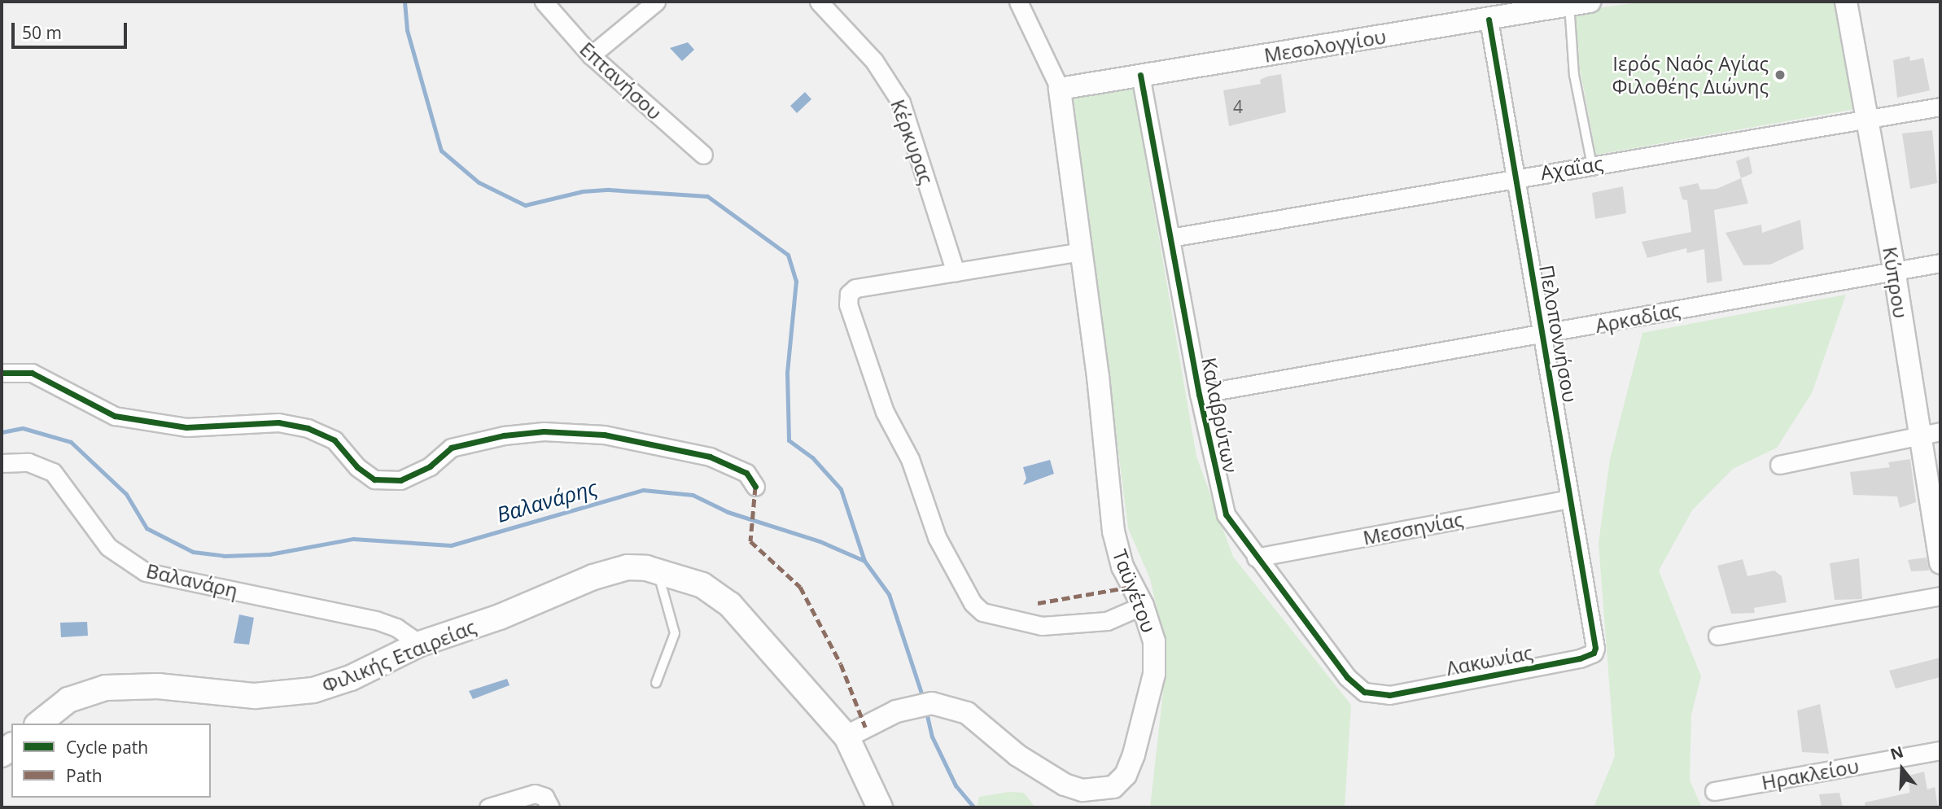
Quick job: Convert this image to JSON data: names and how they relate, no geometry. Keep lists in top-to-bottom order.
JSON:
{
  "streets": {
    "main road": ["Φιλικής Εταιρείας"],
    "street": [
      "Μεσολογγίου",
      "Επτανήσου",
      "Κέρκυρας",
      "Αχαΐας",
      "Κύπρου",
      "Αρκαδίας",
      "Πελοποννήσου",
      "Καλαβρύτων",
      "Μεσσηνίας",
      "Βαλανάρη",
      "Ταϋγέτου",
      "Λακωνίας",
      "Ηρακλείου"
    ]
  },
  "crossings": [
    ["Μεσολογγίου", "Πελοποννήσου"],
    ["Μεσολογγίου", "Καλαβρύτων"],
    ["Μεσολογγίου", "Ταϋγέτου"],
    ["Αχαΐας", "Κύπρου"],
    ["Αχαΐας", "Πελοποννήσου"],
    ["Αχαΐας", "Καλαβρύτων"],
    ["Κύπρου", "Αρκαδίας"],
    ["Αρκαδίας", "Πελοποννήσου"],
    ["Αρκαδίας", "Καλαβρύτων"],
    ["Πελοποννήσου", "Μεσσηνίας"],
    ["Πελοποννήσου", "Λακωνίας"],
    ["Καλαβρύτων", "Μεσσηνίας"],
    ["Καλαβρύτων", "Λακωνίας"],
    ["Βαλανάρη", "Φιλικής Εταιρείας"],
    ["Ταϋγέτου", "Φιλικής Εταιρείας"]
  ],
  "water": ["Βαλανάρης"],
  "places": ["Ιερός Ναός Αγίας Φιλοθέης Διώνης"],
  "house_numbers": ["4"],
  "legend": ["Cycle path", "Path"],
  "scale_bar": "50 m",
  "north": "top"
}
